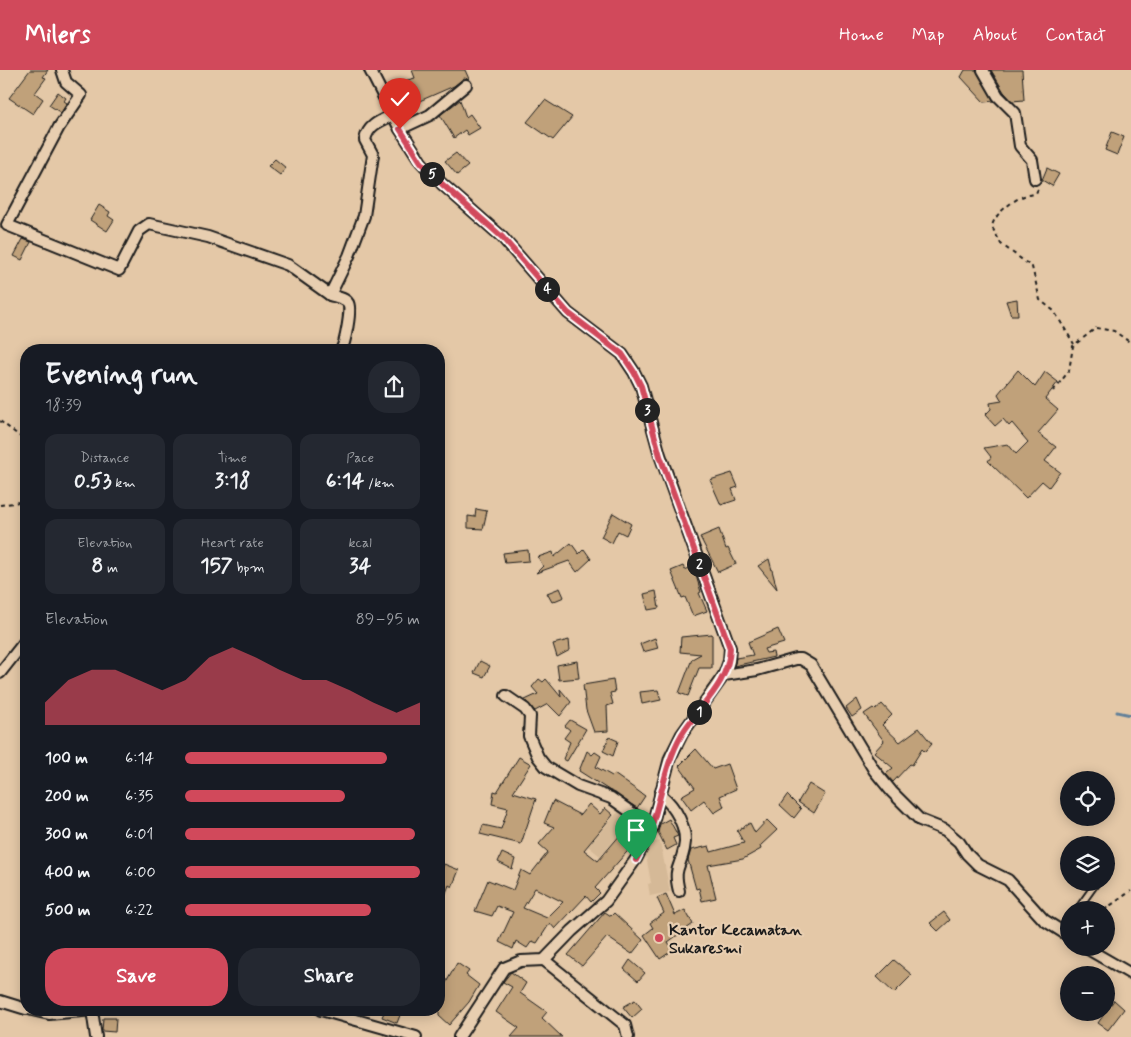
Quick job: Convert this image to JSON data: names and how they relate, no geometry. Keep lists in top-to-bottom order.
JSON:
{
  "places": ["Kantor Kecamatan Sukaresmi"],
  "page": {
    "header": "Milers",
    "nav": [
      "Home",
      "Map",
      "About",
      "Contact"
    ],
    "pins": [
      "5",
      "4",
      "3",
      "2",
      "1"
    ],
    "heading": ["Evening run", "18:39"],
    "stats": [
      ["Distance", "0.53 km"],
      ["Time", "3:18"],
      ["Pace", "6:14 /km"],
      ["Elevation", "8 m"],
      ["Heart rate", "157 bpm"],
      ["kcal", "34"]
    ],
    "chart": ["Elevation", "89–95 m"],
    "list": [
      {
        "name": "100 m",
        "note": "6:14"
      },
      {
        "name": "200 m",
        "note": "6:35"
      },
      {
        "name": "300 m",
        "note": "6:01"
      },
      {
        "name": "400 m",
        "note": "6:00"
      },
      {
        "name": "500 m",
        "note": "6:22"
      }
    ],
    "map_buttons": ["+", "−"],
    "buttons": ["Save", "Share"]
  }
}
